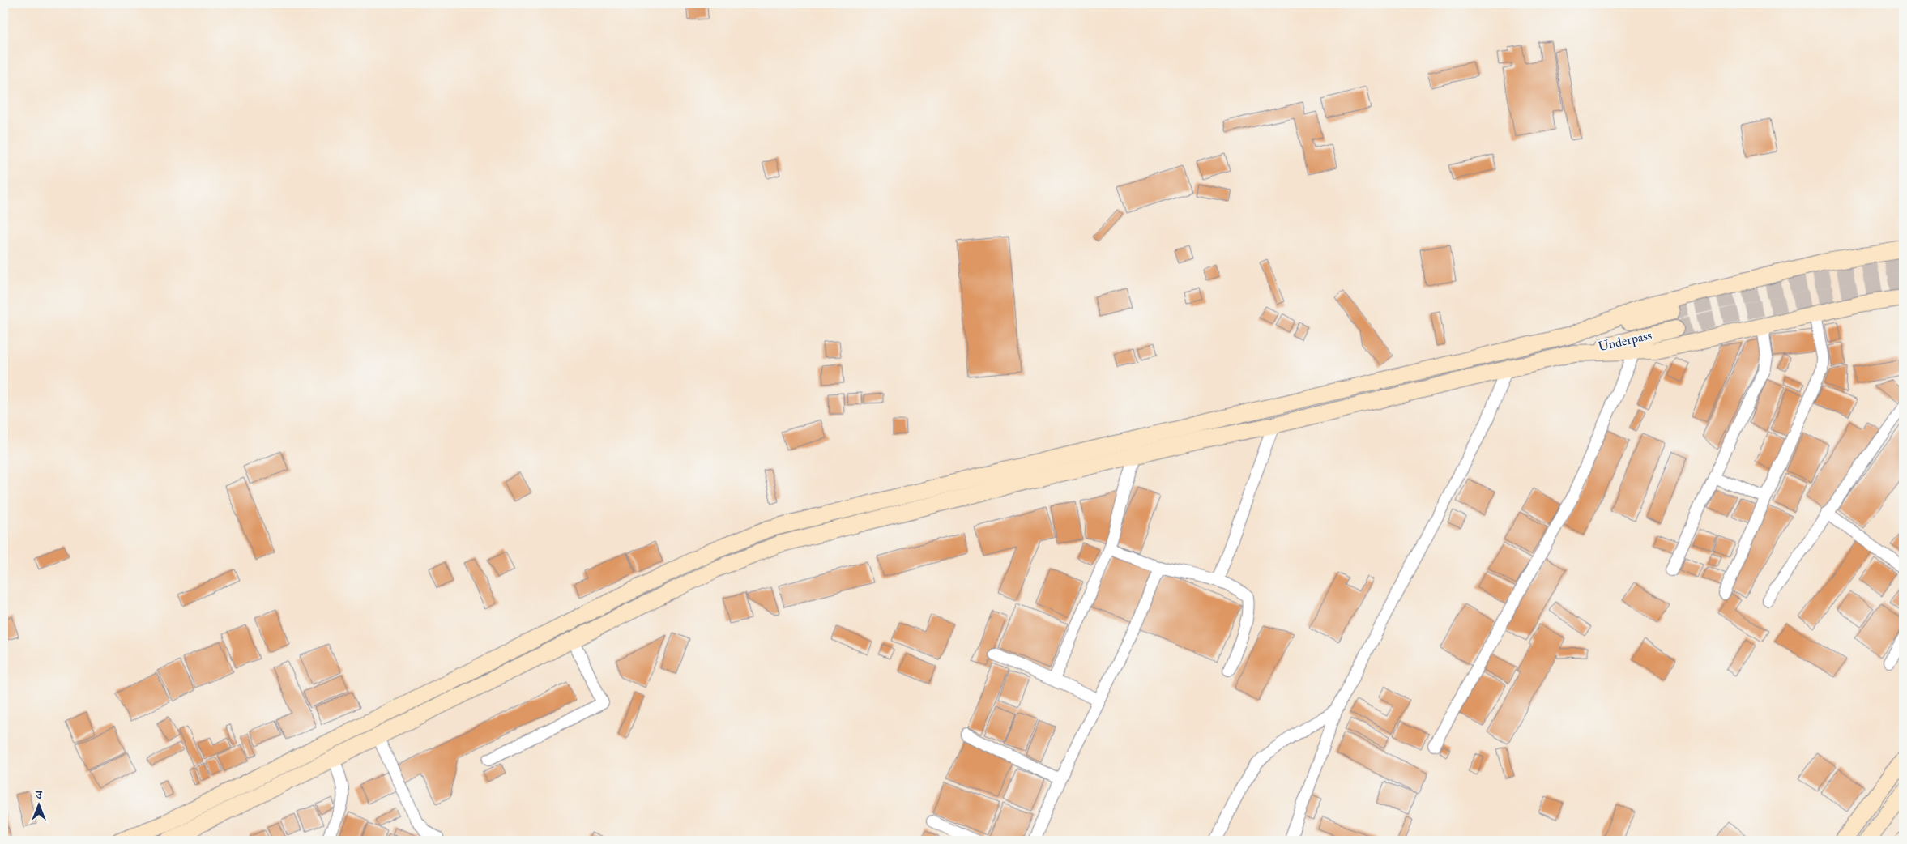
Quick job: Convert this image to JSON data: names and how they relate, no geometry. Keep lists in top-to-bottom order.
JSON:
{
  "streets": {
    "main road": ["Underpass"]
  },
  "north": "top"
}
